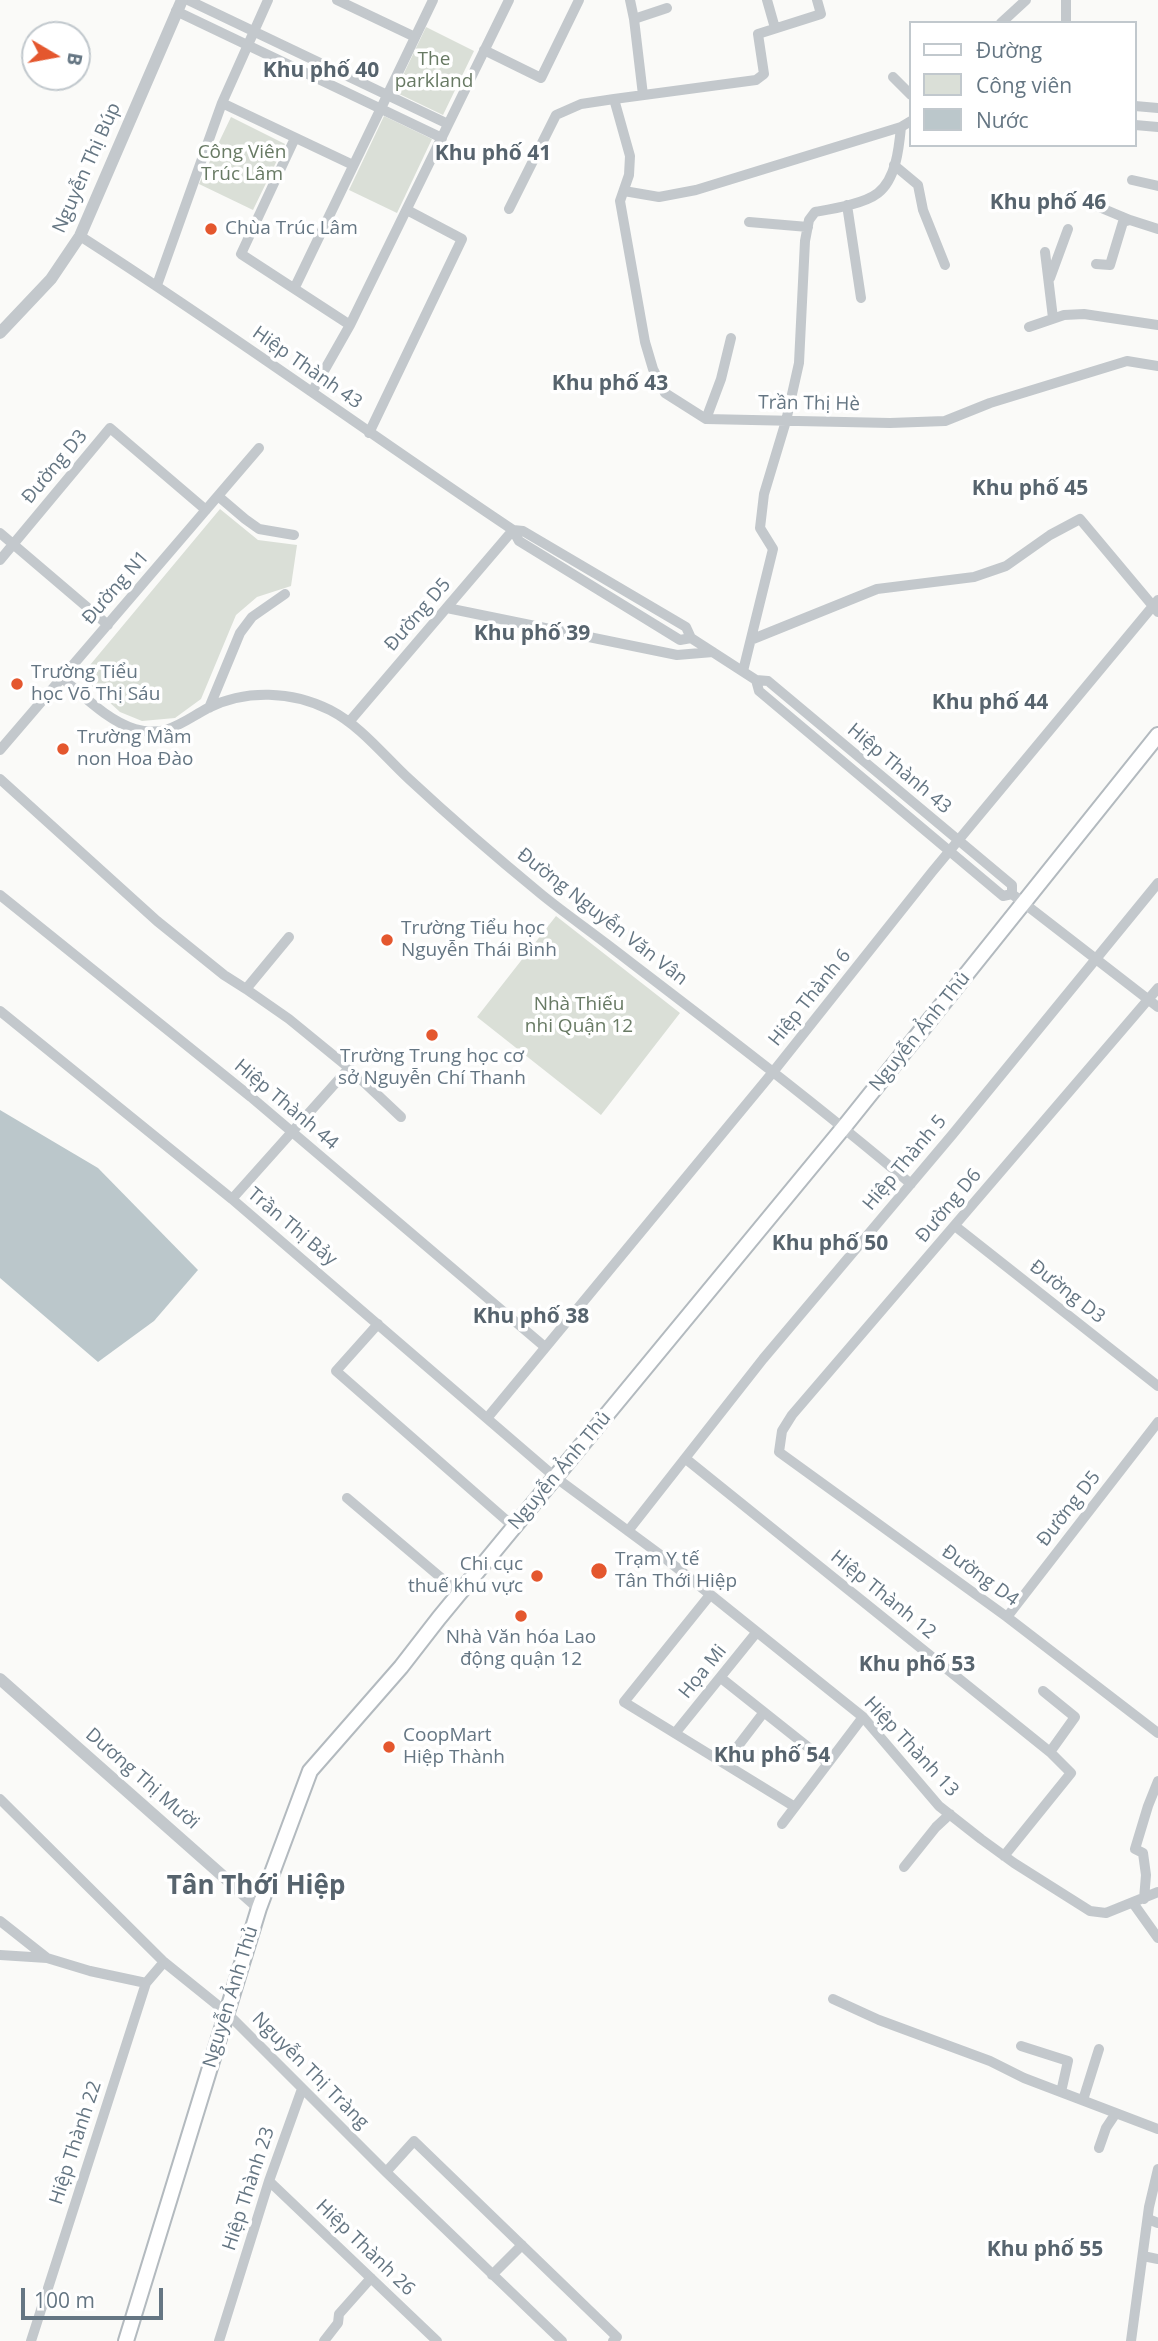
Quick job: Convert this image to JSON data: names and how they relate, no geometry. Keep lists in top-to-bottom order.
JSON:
{
  "streets": {
    "main road": ["Nguyễn Ảnh Thủ"],
    "street": [
      "Nguyễn Thị Búp",
      "Hiệp Thành 43",
      "Trần Thị Hè",
      "Đường D3",
      "Đường N1",
      "Đường D5",
      "Đường Nguyễn Văn Vân",
      "Hiệp Thành 6",
      "Hiệp Thành 44",
      "Hiệp Thành 5",
      "Đường D6",
      "Trần Thị Bảy",
      "Đường D4",
      "Hiệp Thành 12",
      "Họa Mi",
      "Hiệp Thành 13",
      "Dương Thị Mười",
      "Nguyễn Thị Tràng",
      "Hiệp Thành 22",
      "Hiệp Thành 23",
      "Hiệp Thành 26"
    ]
  },
  "crossings": [
    ["Nguyễn Thị Búp", "Hiệp Thành 43"],
    ["Hiệp Thành 43", "Đường D5"],
    ["Hiệp Thành 43", "Hiệp Thành 6"],
    ["Hiệp Thành 43", "Nguyễn Ảnh Thủ"],
    ["Hiệp Thành 43", "Hiệp Thành 5"],
    ["Hiệp Thành 43", "Đường D6"],
    ["Đường D3", "Đường N1"],
    ["Đường D3", "Đường D6"],
    ["Đường N1", "Đường Nguyễn Văn Vân"],
    ["Đường D5", "Đường Nguyễn Văn Vân"],
    ["Đường D5", "Đường D4"],
    ["Đường Nguyễn Văn Vân", "Hiệp Thành 6"],
    ["Đường Nguyễn Văn Vân", "Nguyễn Ảnh Thủ"],
    ["Đường Nguyễn Văn Vân", "Hiệp Thành 5"],
    ["Hiệp Thành 6", "Hiệp Thành 44"],
    ["Hiệp Thành 6", "Trần Thị Bảy"],
    ["Nguyễn Ảnh Thủ", "Trần Thị Bảy"],
    ["Nguyễn Ảnh Thủ", "Hiệp Thành 13"],
    ["Nguyễn Ảnh Thủ", "Dương Thị Mười"],
    ["Nguyễn Ảnh Thủ", "Nguyễn Thị Tràng"],
    ["Hiệp Thành 5", "Hiệp Thành 12"],
    ["Hiệp Thành 5", "Hiệp Thành 13"],
    ["Đường D6", "Đường D4"],
    ["Trần Thị Bảy", "Hiệp Thành 13"],
    ["Hiệp Thành 12", "Hiệp Thành 13"],
    ["Họa Mi", "Hiệp Thành 13"],
    ["Nguyễn Thị Tràng", "Hiệp Thành 22"],
    ["Nguyễn Thị Tràng", "Hiệp Thành 23"],
    ["Hiệp Thành 23", "Hiệp Thành 26"]
  ],
  "districts": [
    "Khu phố 40",
    "Khu phố 41",
    "Khu phố 46",
    "Khu phố 43",
    "Khu phố 45",
    "Khu phố 39",
    "Khu phố 44",
    "Khu phố 50",
    "Khu phố 38",
    "Khu phố 53",
    "Khu phố 54",
    "Tân Thới Hiệp",
    "Khu phố 55"
  ],
  "parks": ["The parkland", "Công Viên Trúc Lâm", "Nhà Thiếu nhi Quận 12"],
  "places": [
    "Chùa Trúc Lâm",
    "Trường Tiểu học Võ Thị Sáu",
    "Trường Mầm non Hoa Đào",
    "Trường Tiểu học Nguyễn Thái Bình",
    "Trường Trung học cơ sở Nguyễn Chí Thanh",
    "Trạm Y tế Tân Thới Hiệp",
    "Chi cục thuế khu vực",
    "Nhà Văn hóa Lao động quận 12",
    "CoopMart Hiệp Thành"
  ],
  "legend": ["Đường", "Công viên", "Nước"],
  "scale_bar": "100 m",
  "north": "right"
}
